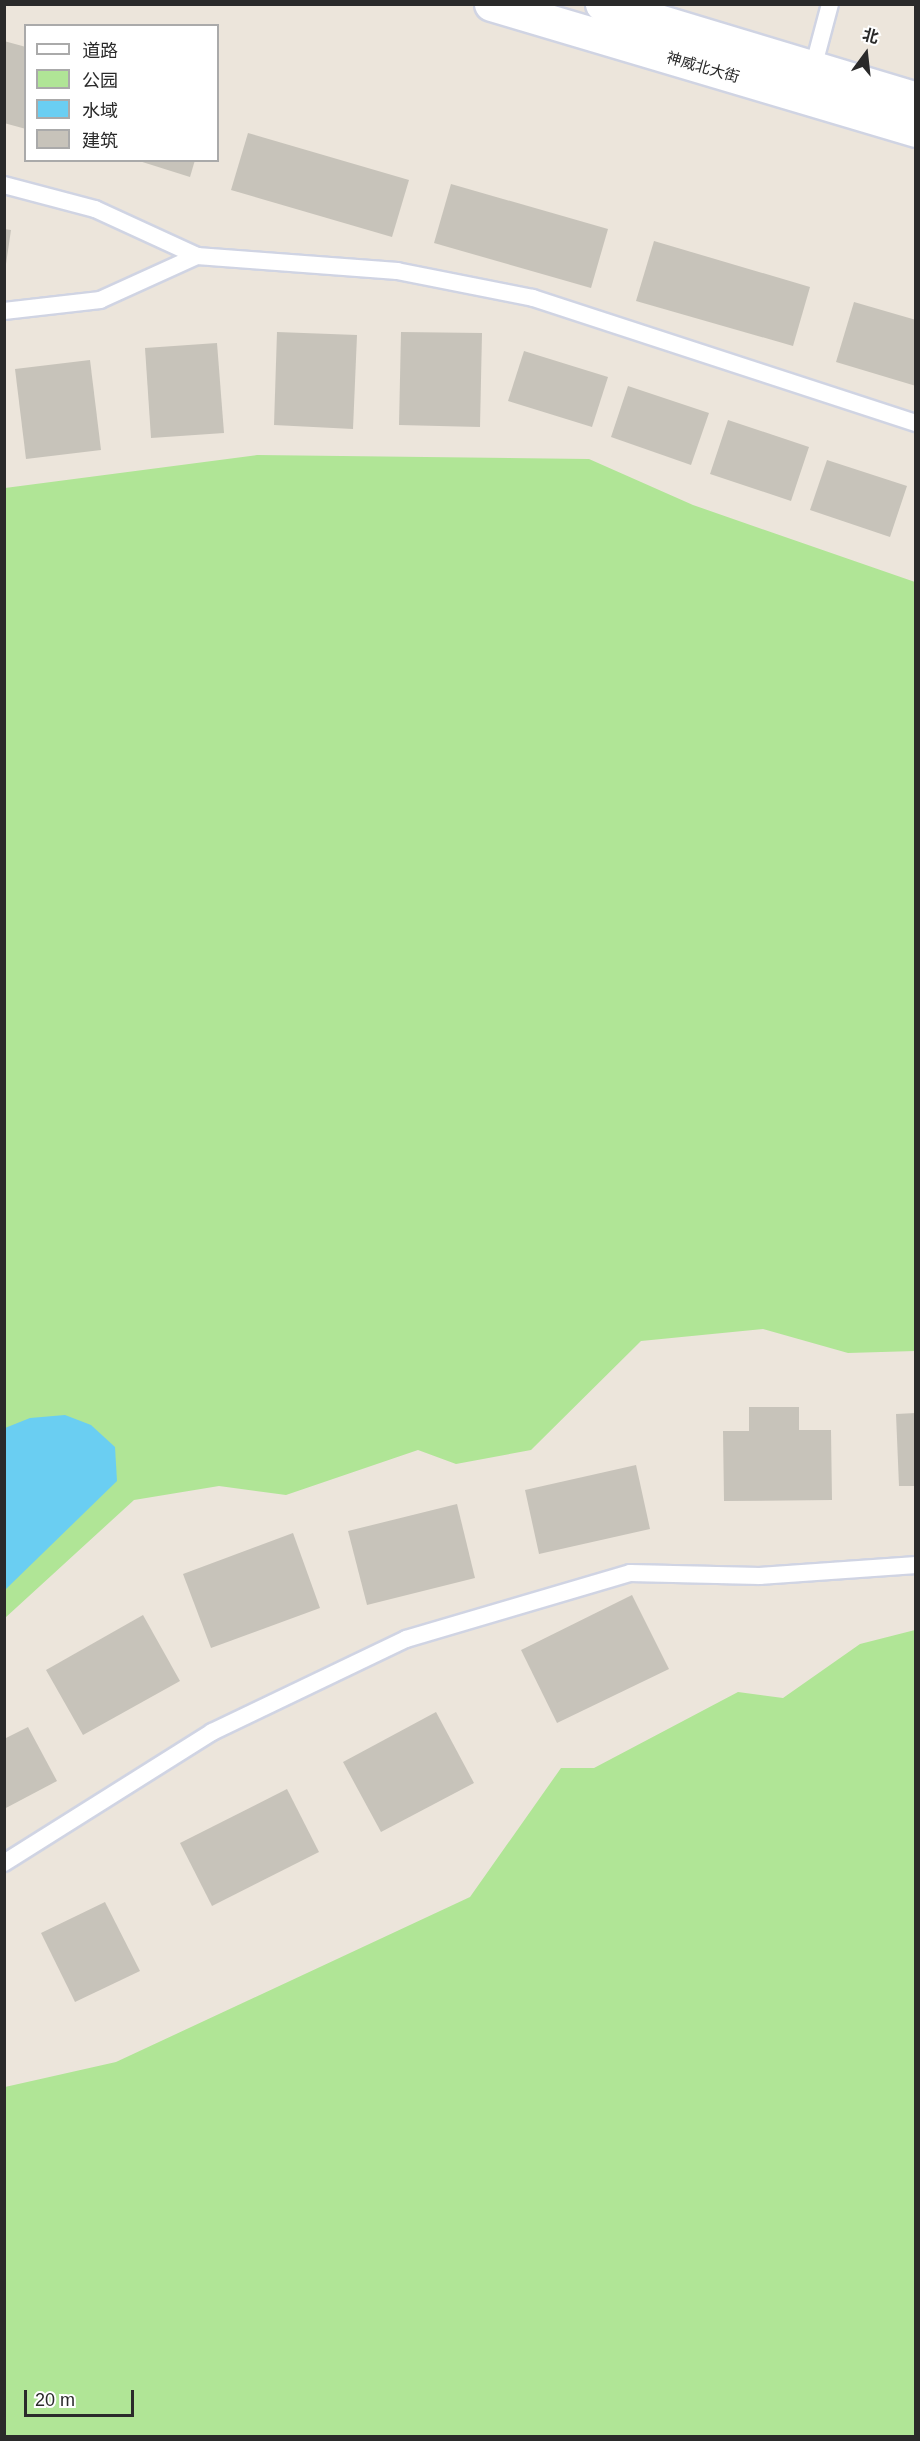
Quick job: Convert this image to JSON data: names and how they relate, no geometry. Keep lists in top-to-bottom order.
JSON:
{
  "streets": {
    "street": ["神威北大街"]
  },
  "legend": [
    "道路",
    "公园",
    "水域",
    "建筑"
  ],
  "scale_bar": "20 m",
  "north": "top"
}
